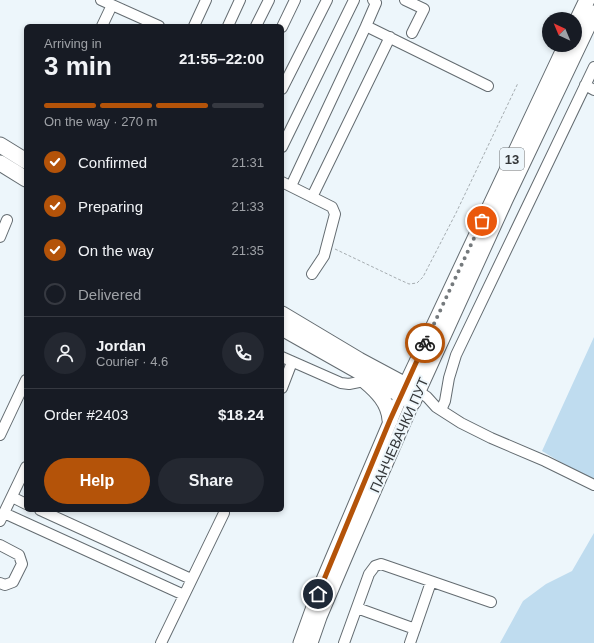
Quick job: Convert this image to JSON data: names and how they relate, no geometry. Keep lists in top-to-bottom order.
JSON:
{
  "streets": {
    "highway": ["13", "ПАНЧЕВАЧКИ ПУТ"]
  },
  "north": "top left",
  "page": {
    "heading": ["3 min", "Arriving in", "21:55–22:00"],
    "panel": [
      "Jordan",
      "Courier · 4.6",
      "Order #2403",
      "$18.24"
    ],
    "bar": "On the way · 270 m",
    "list": [
      ["Confirmed", "21:31"],
      ["Preparing", "21:33"],
      ["On the way", "21:35"],
      "Delivered"
    ],
    "buttons": ["Help", "Share"]
  }
}
